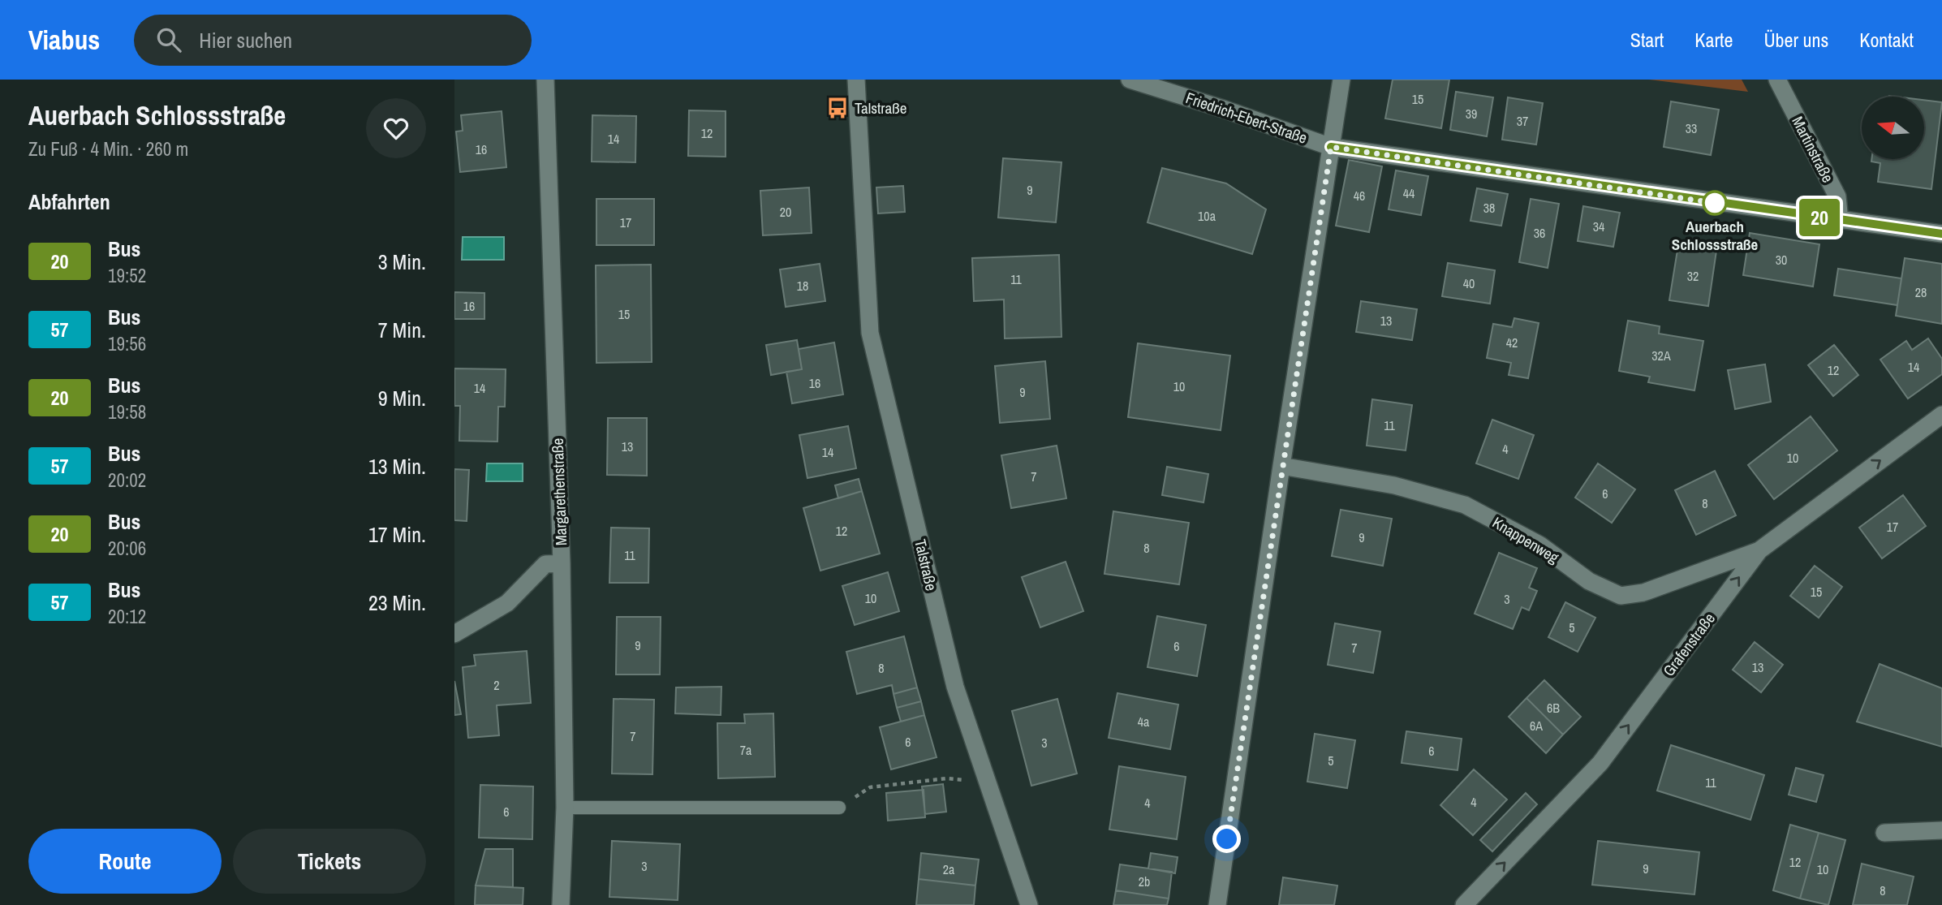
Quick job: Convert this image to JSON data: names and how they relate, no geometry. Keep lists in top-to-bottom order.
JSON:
{
  "streets": {
    "street": [
      "Friedrich-Ebert-Straße",
      "Martinstraße",
      "Margarethenstraße",
      "Knappenweg",
      "Talstraße",
      "Grafenstraße"
    ]
  },
  "crossings": [
    ["Friedrich-Ebert-Straße", "Martinstraße"],
    ["Knappenweg", "Grafenstraße"]
  ],
  "one_way": ["Grafenstraße"],
  "places": {
    "bus stop": ["Talstraße"],
    "other": ["Auerbach Schlossstraße"]
  },
  "lines": ["bus line 20"],
  "house_numbers": [
    "15",
    "39",
    "37",
    "33",
    "12",
    "14",
    "16",
    "9",
    "44",
    "46",
    "38",
    "20",
    "10a",
    "17",
    "34",
    "36",
    "30",
    "32",
    "11",
    "40",
    "18",
    "28",
    "16",
    "15",
    "13",
    "42",
    "32A",
    "14",
    "12",
    "16",
    "10",
    "14",
    "9",
    "11",
    "13",
    "4",
    "14",
    "10",
    "7",
    "6",
    "8",
    "17",
    "12",
    "9",
    "8",
    "11",
    "15",
    "10",
    "3",
    "5",
    "9",
    "6",
    "7",
    "13",
    "8",
    "2",
    "6B",
    "4a",
    "6A",
    "7",
    "6",
    "3",
    "7a",
    "6",
    "5",
    "11",
    "4",
    "4",
    "6",
    "12",
    "3",
    "9",
    "2a",
    "10",
    "2b",
    "8"
  ],
  "north": "left",
  "page": {
    "header": "Viabus",
    "search": "Hier suchen",
    "nav": [
      "Start",
      "Karte",
      "Über uns",
      "Kontakt"
    ],
    "heading": [
      ["Auerbach Schlossstraße", "Zu Fuß · 4 Min. · 260 m"],
      "Abfahrten"
    ],
    "on_map": "20",
    "list": [
      {
        "mark": "20",
        "name": "Bus",
        "note": "19:52",
        "value": "3 Min."
      },
      {
        "mark": "57",
        "name": "Bus",
        "note": "19:56",
        "value": "7 Min."
      },
      {
        "mark": "20",
        "name": "Bus",
        "note": "19:58",
        "value": "9 Min."
      },
      {
        "mark": "57",
        "name": "Bus",
        "note": "20:02",
        "value": "13 Min."
      },
      {
        "mark": "20",
        "name": "Bus",
        "note": "20:06",
        "value": "17 Min."
      },
      {
        "mark": "57",
        "name": "Bus",
        "note": "20:12",
        "value": "23 Min."
      }
    ],
    "buttons": ["Route", "Tickets"]
  }
}
